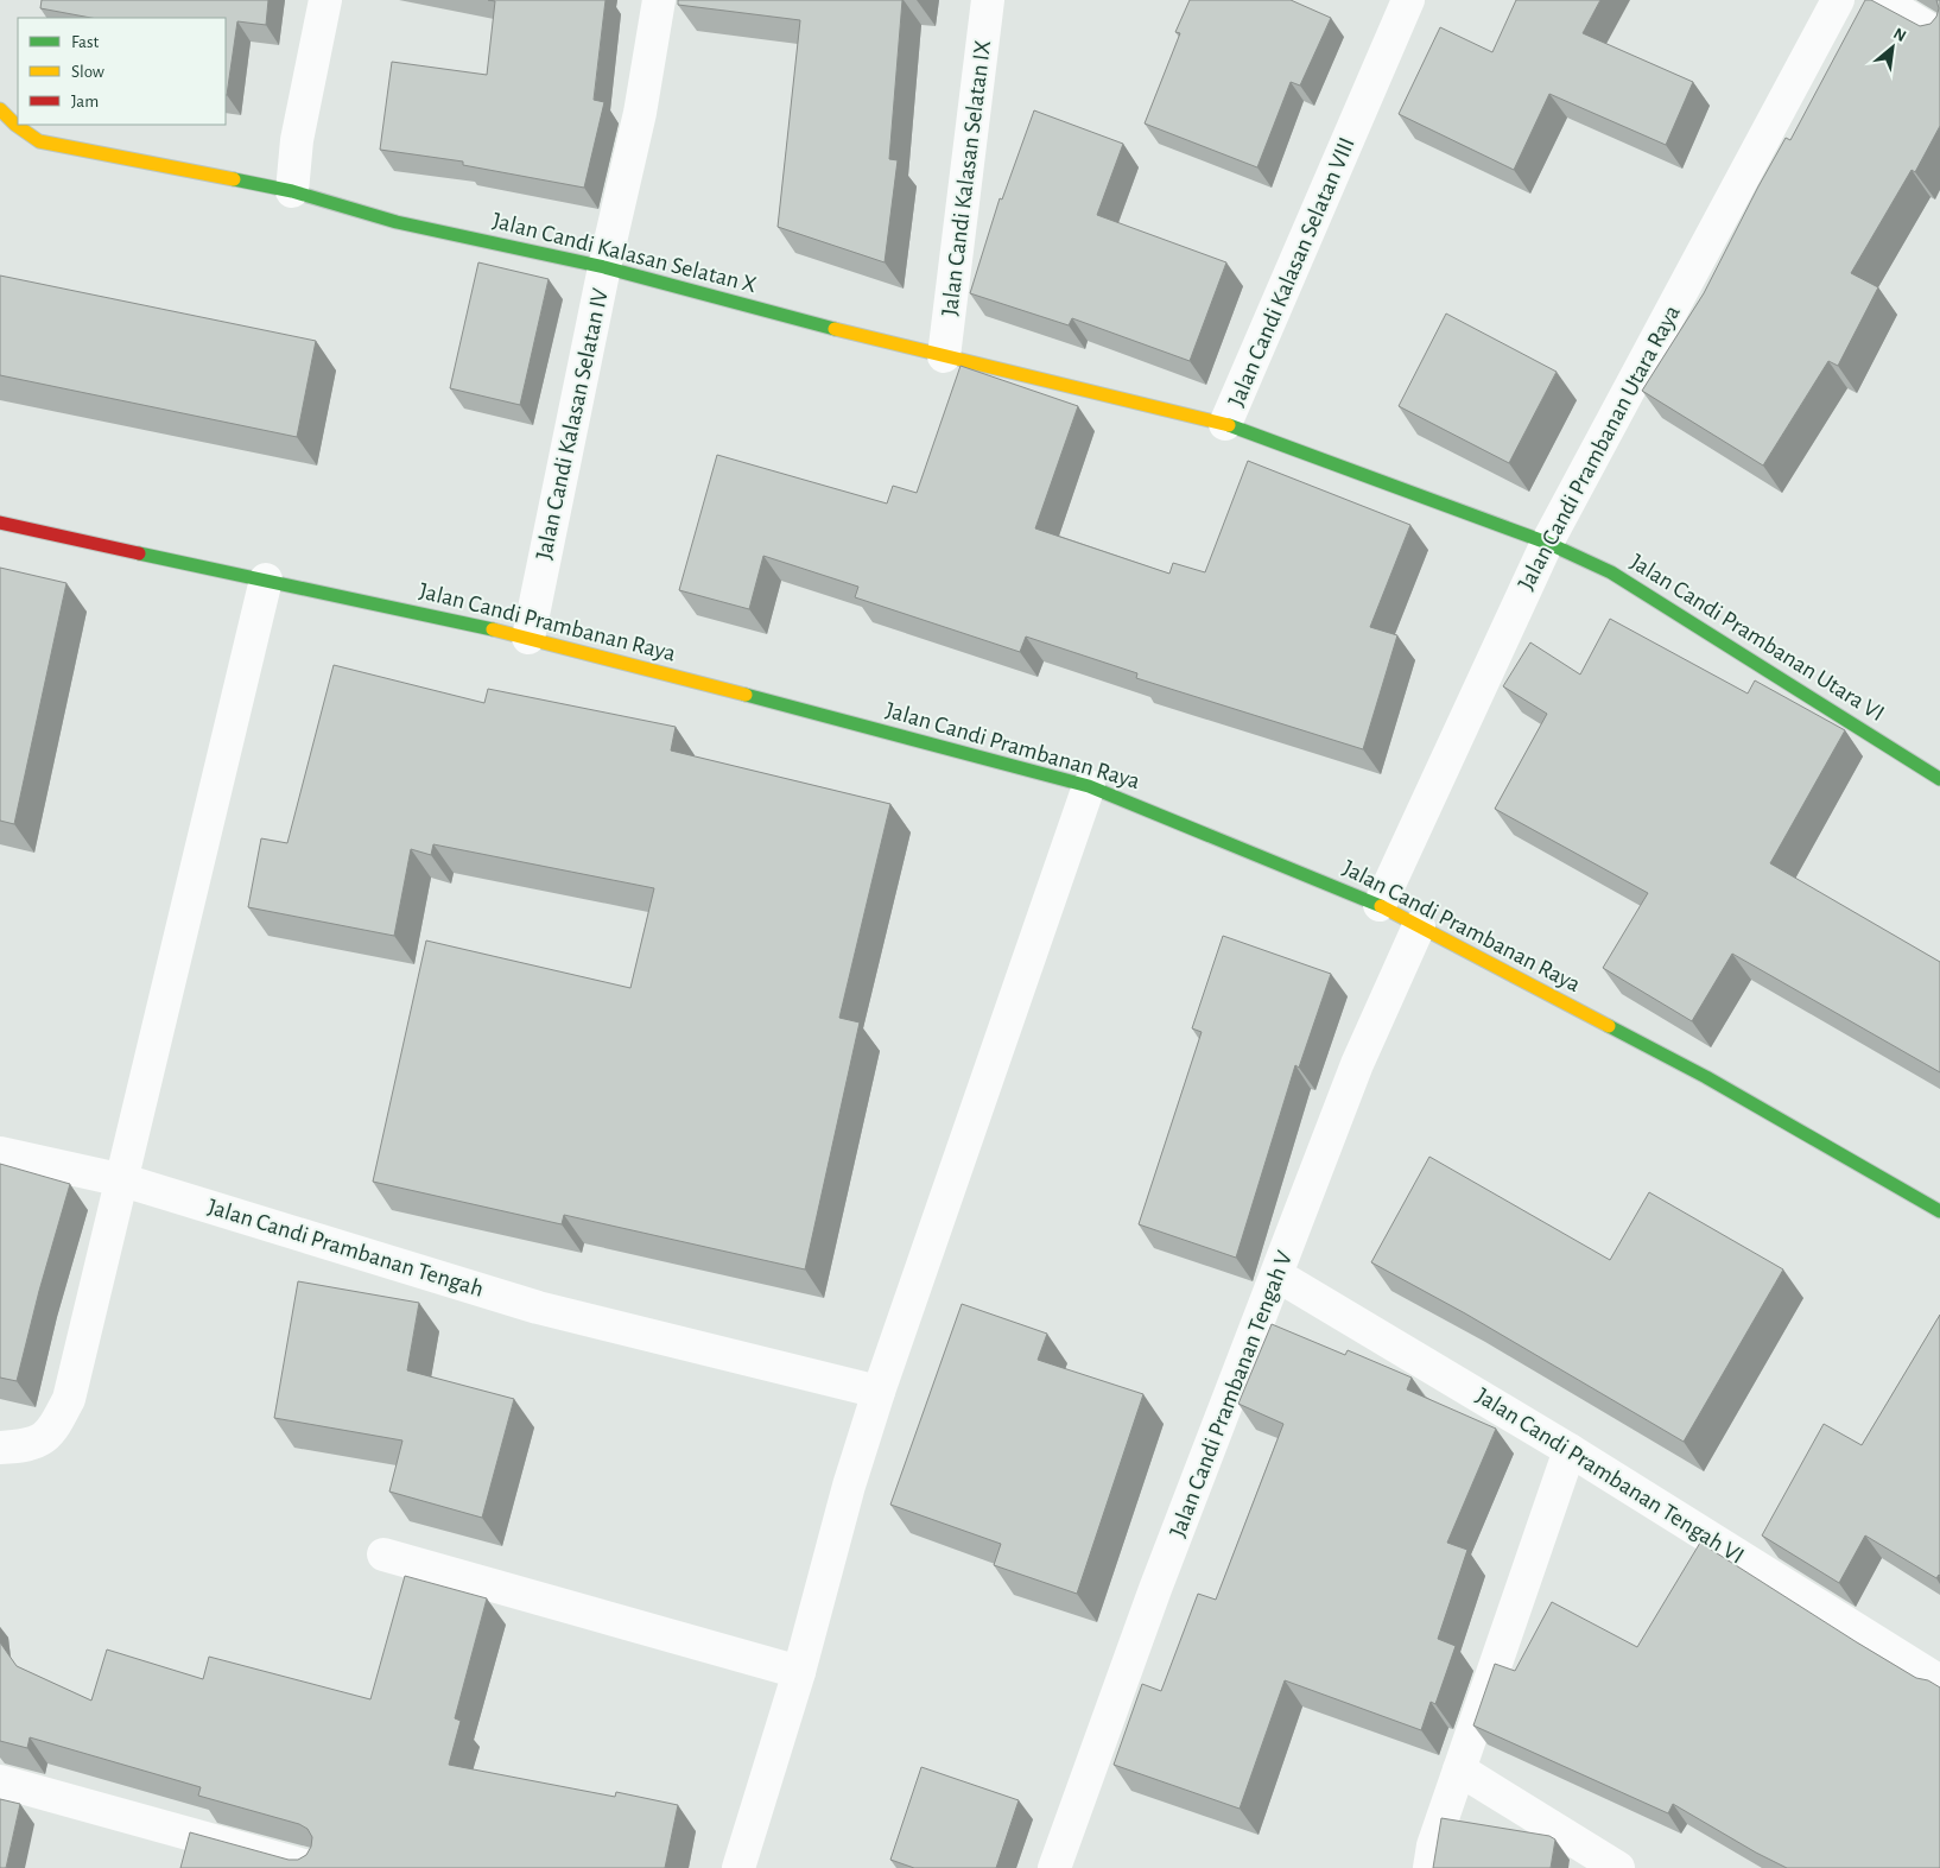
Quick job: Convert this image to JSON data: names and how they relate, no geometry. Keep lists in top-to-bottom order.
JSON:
{
  "streets": {
    "street": [
      "Jalan Candi Kalasan Selatan IX",
      "Jalan Candi Kalasan Selatan X",
      "Jalan Candi Kalasan Selatan VIII",
      "Jalan Candi Kalasan Selatan IV",
      "Jalan Candi Prambanan Utara Raya",
      "Jalan Candi Prambanan Raya",
      "Jalan Candi Prambanan Utara VI",
      "Jalan Candi Prambanan Tengah",
      "Jalan Candi Prambanan Tengah V",
      "Jalan Candi Prambanan Tengah VI"
    ]
  },
  "crossings": [
    ["Jalan Candi Kalasan Selatan IX", "Jalan Candi Kalasan Selatan X"],
    ["Jalan Candi Kalasan Selatan X", "Jalan Candi Kalasan Selatan VIII"],
    ["Jalan Candi Kalasan Selatan X", "Jalan Candi Kalasan Selatan IV"],
    ["Jalan Candi Kalasan Selatan VIII", "Jalan Candi Prambanan Utara Raya"],
    ["Jalan Candi Kalasan Selatan VIII", "Jalan Candi Prambanan Utara VI"],
    ["Jalan Candi Kalasan Selatan IV", "Jalan Candi Prambanan Raya"],
    ["Jalan Candi Prambanan Utara Raya", "Jalan Candi Prambanan Raya"],
    ["Jalan Candi Prambanan Utara Raya", "Jalan Candi Prambanan Utara VI"],
    ["Jalan Candi Prambanan Raya", "Jalan Candi Prambanan Tengah V"],
    ["Jalan Candi Prambanan Tengah V", "Jalan Candi Prambanan Tengah VI"]
  ],
  "legend": ["Fast", "Slow", "Jam"],
  "north": "top right"
}
